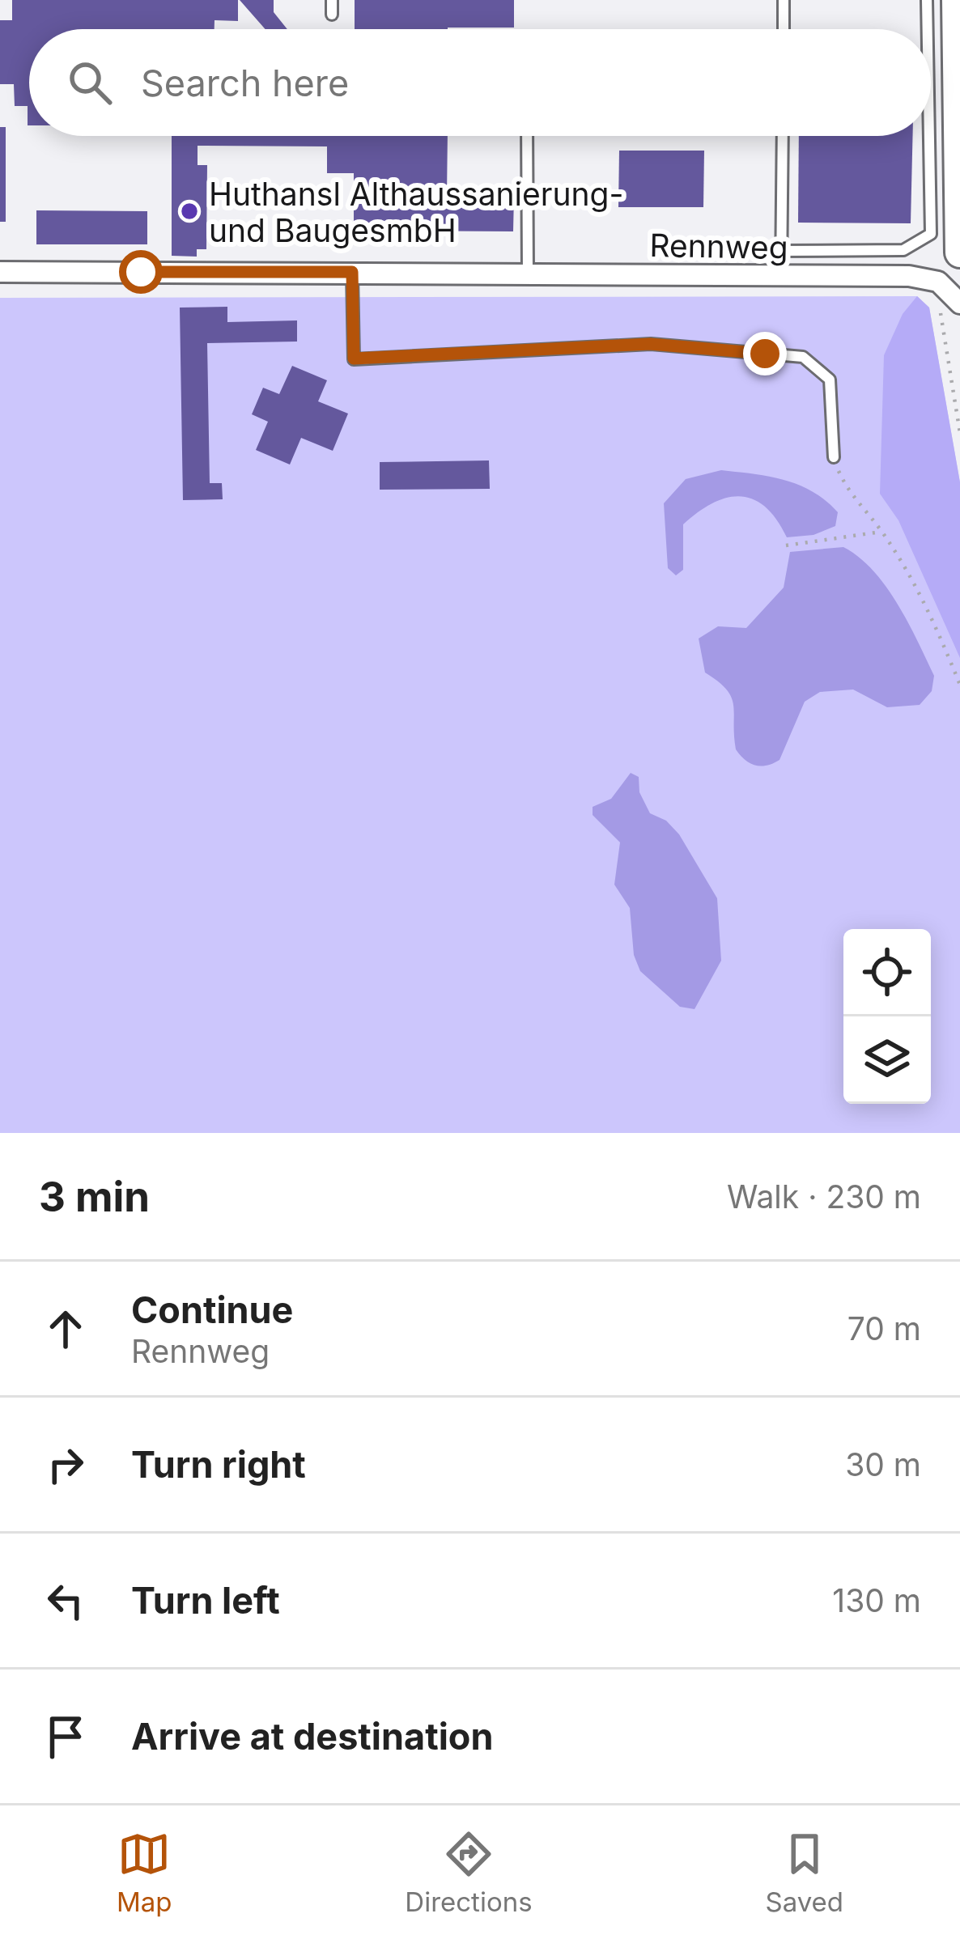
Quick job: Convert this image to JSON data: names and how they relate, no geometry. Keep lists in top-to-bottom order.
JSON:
{
  "streets": {
    "street": ["Rennweg"]
  },
  "places": ["Huthansl Althaussanierung- und BaugesmbH"],
  "page": {
    "search": "Search here",
    "heading": ["3 min", "Walk · 230 m"],
    "list": [
      ["Continue", "Rennweg", "70 m"],
      ["Turn right", "30 m"],
      ["Turn left", "130 m"],
      "Arrive at destination"
    ],
    "nav": ["Map", "Directions", "Saved"]
  }
}
